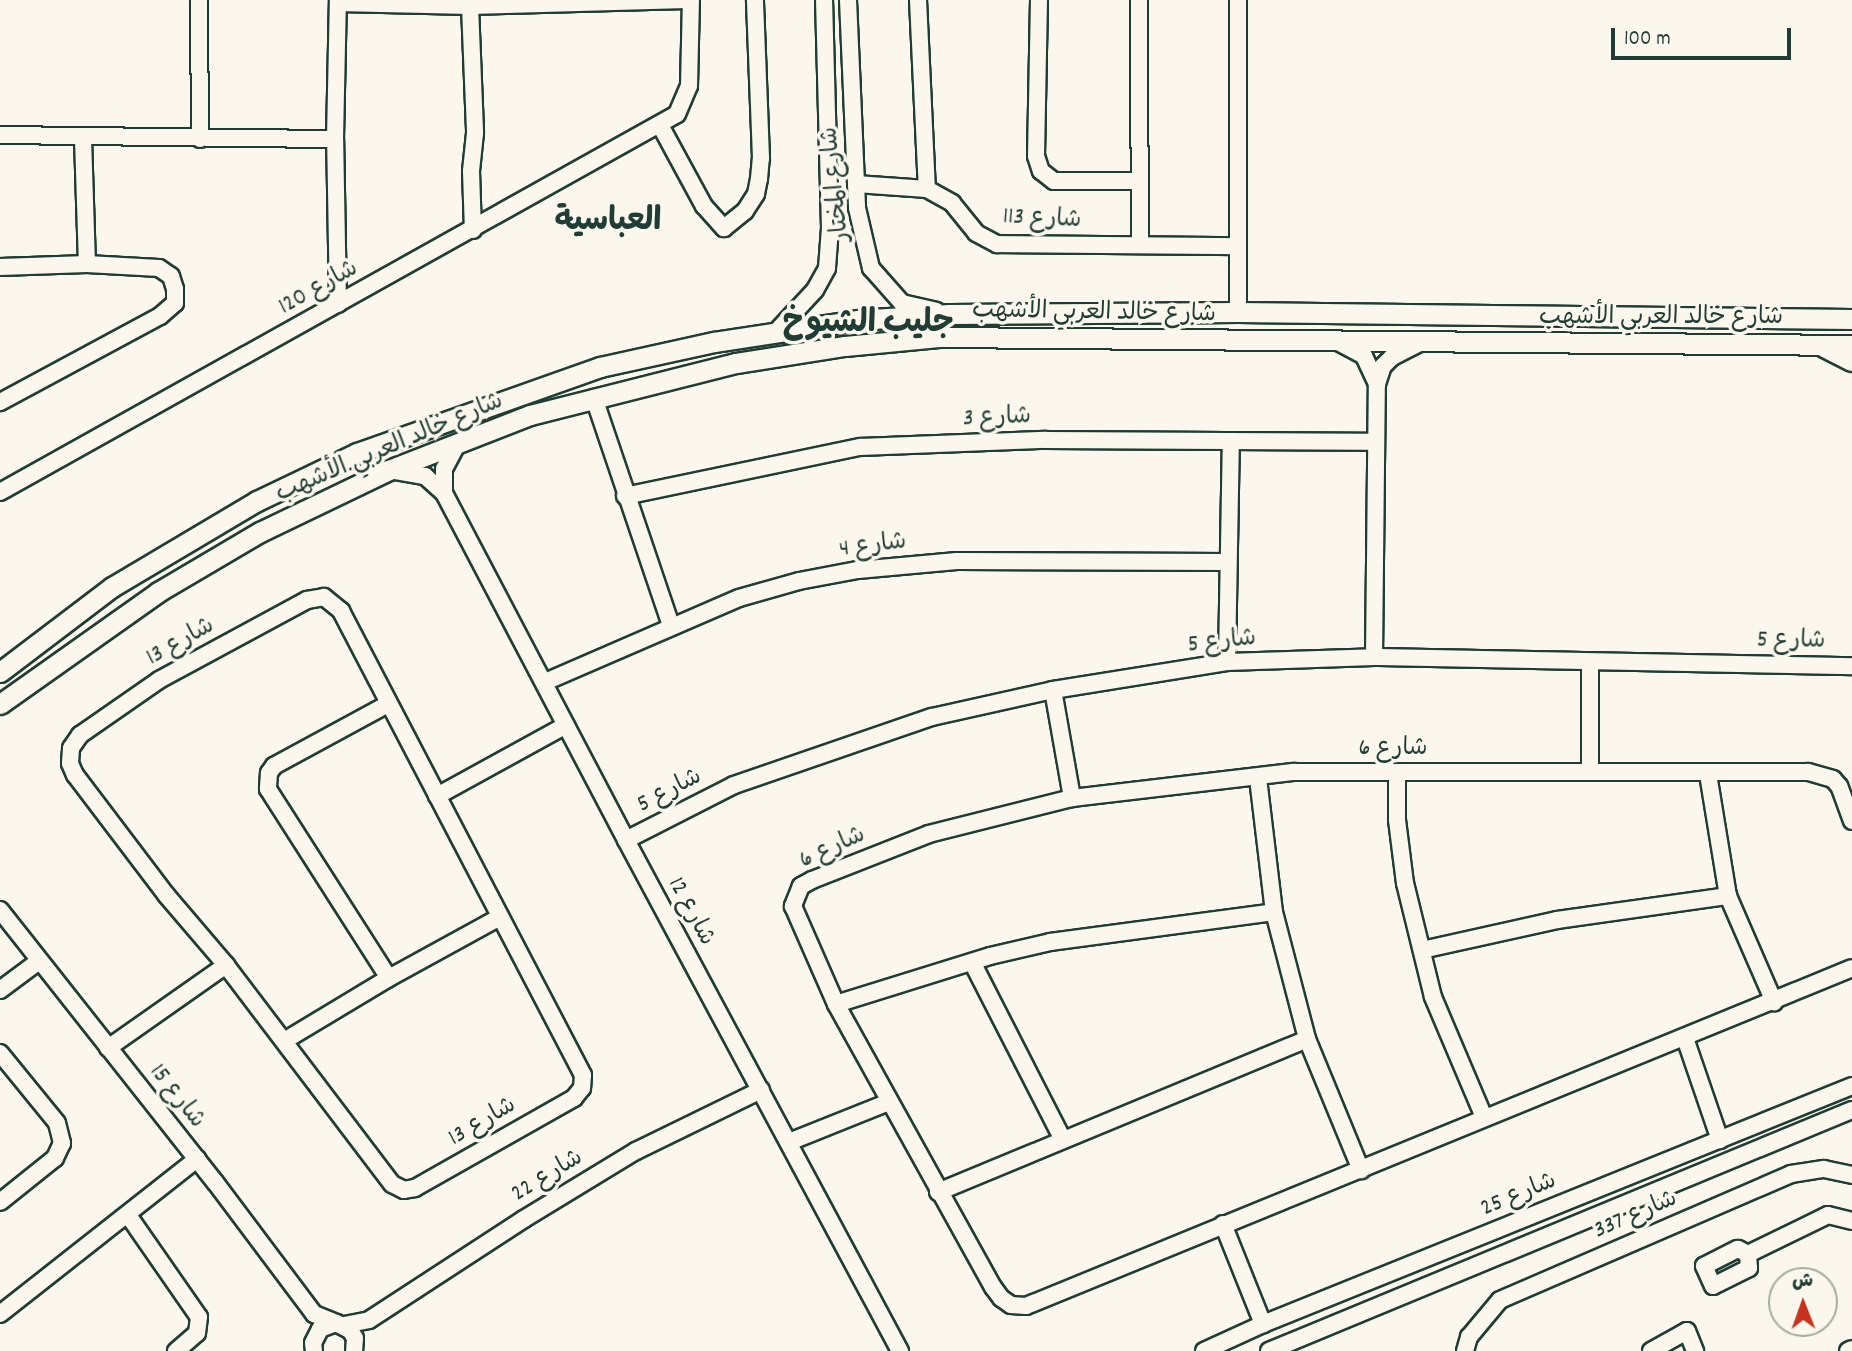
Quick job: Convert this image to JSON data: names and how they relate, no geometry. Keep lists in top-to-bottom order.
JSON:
{
  "streets": {
    "main road": ["شارع خالد العربي الأشهب"],
    "street": [
      "شارع المختار",
      "شارع 113",
      "شارع 120",
      "شارع 3",
      "شارع 4",
      "شارع 5",
      "13 شارع",
      "شارع 6",
      "شارع 12",
      "شارع 15",
      "شارع 13",
      "شارع 22",
      "شارع 25",
      "شارع 337"
    ]
  },
  "crossings": [
    ["شارع المختار", "شارع خالد العربي الأشهب"],
    ["شارع خالد العربي الأشهب", "شارع 12"],
    ["شارع 4", "شارع 12"],
    ["شارع 5", "شارع 12"],
    ["13 شارع", "شارع 13"],
    ["شارع 12", "شارع 22"]
  ],
  "districts": ["العباسية", "جليب الشيوخ"],
  "scale_bar": "100 m",
  "north": "top"
}
